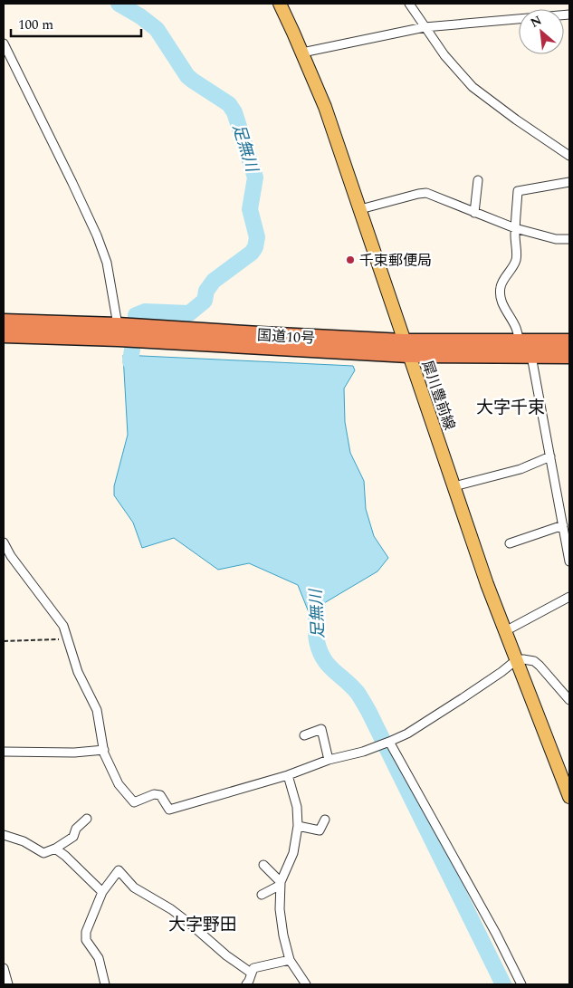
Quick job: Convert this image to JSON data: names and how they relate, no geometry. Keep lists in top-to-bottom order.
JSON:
{
  "streets": {
    "highway": ["国道10号"],
    "main road": ["犀川豊前線"]
  },
  "crossings": [
    ["国道10号", "犀川豊前線"]
  ],
  "districts": ["大字千束", "大字野田"],
  "water": ["足無川"],
  "places": ["千束郵便局"],
  "scale_bar": "100 m",
  "north": "top left"
}
